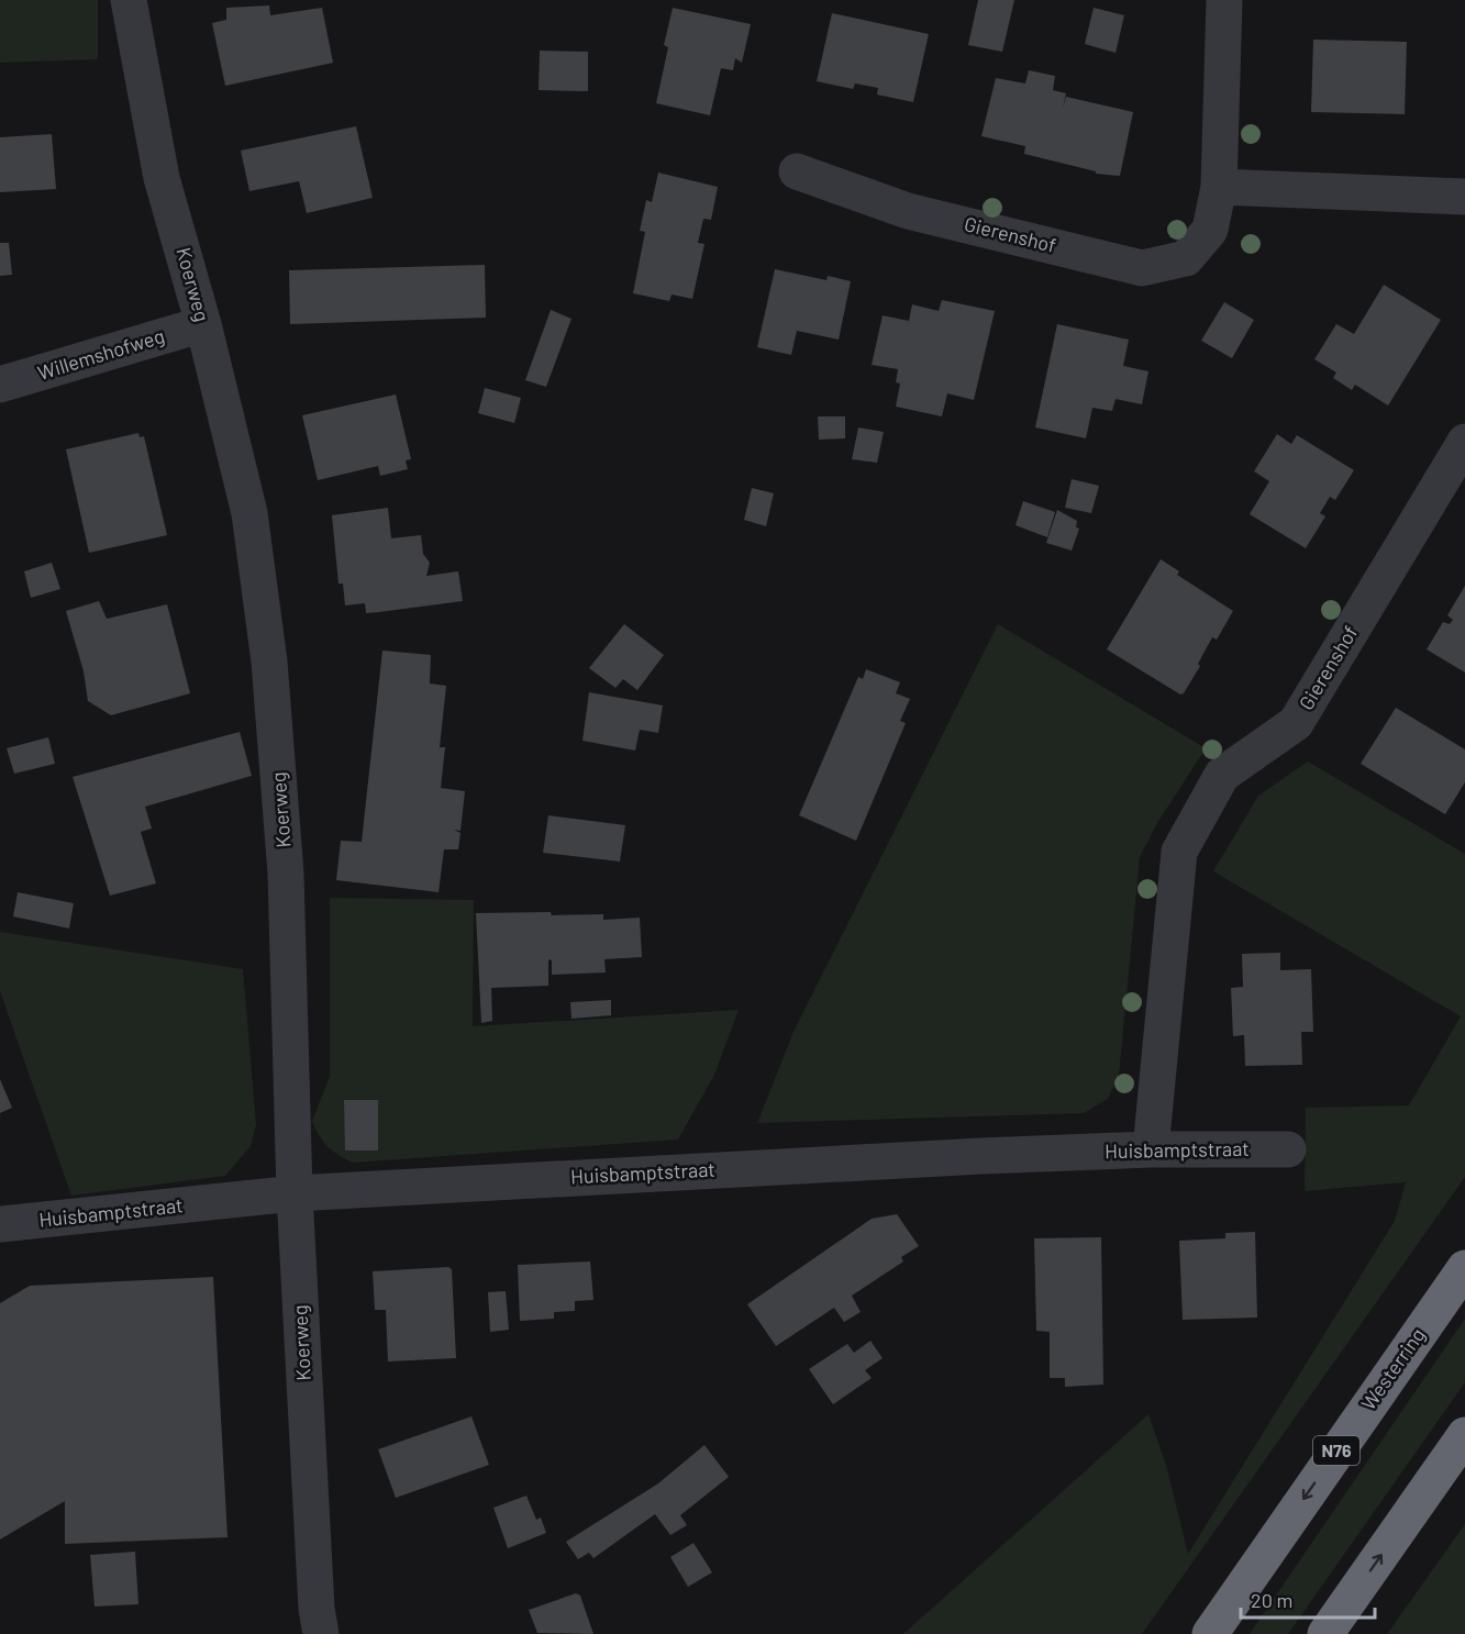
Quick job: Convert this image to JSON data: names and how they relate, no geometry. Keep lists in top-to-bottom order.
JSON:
{
  "streets": {
    "highway": ["Westerring", "N76"],
    "street": [
      "Gierenshof",
      "Koerweg",
      "Willemshofweg",
      "Huisbamptstraat"
    ]
  },
  "crossings": [
    ["Gierenshof", "Huisbamptstraat"],
    ["Koerweg", "Willemshofweg"],
    ["Koerweg", "Huisbamptstraat"]
  ],
  "scale_bar": "20 m"
}
